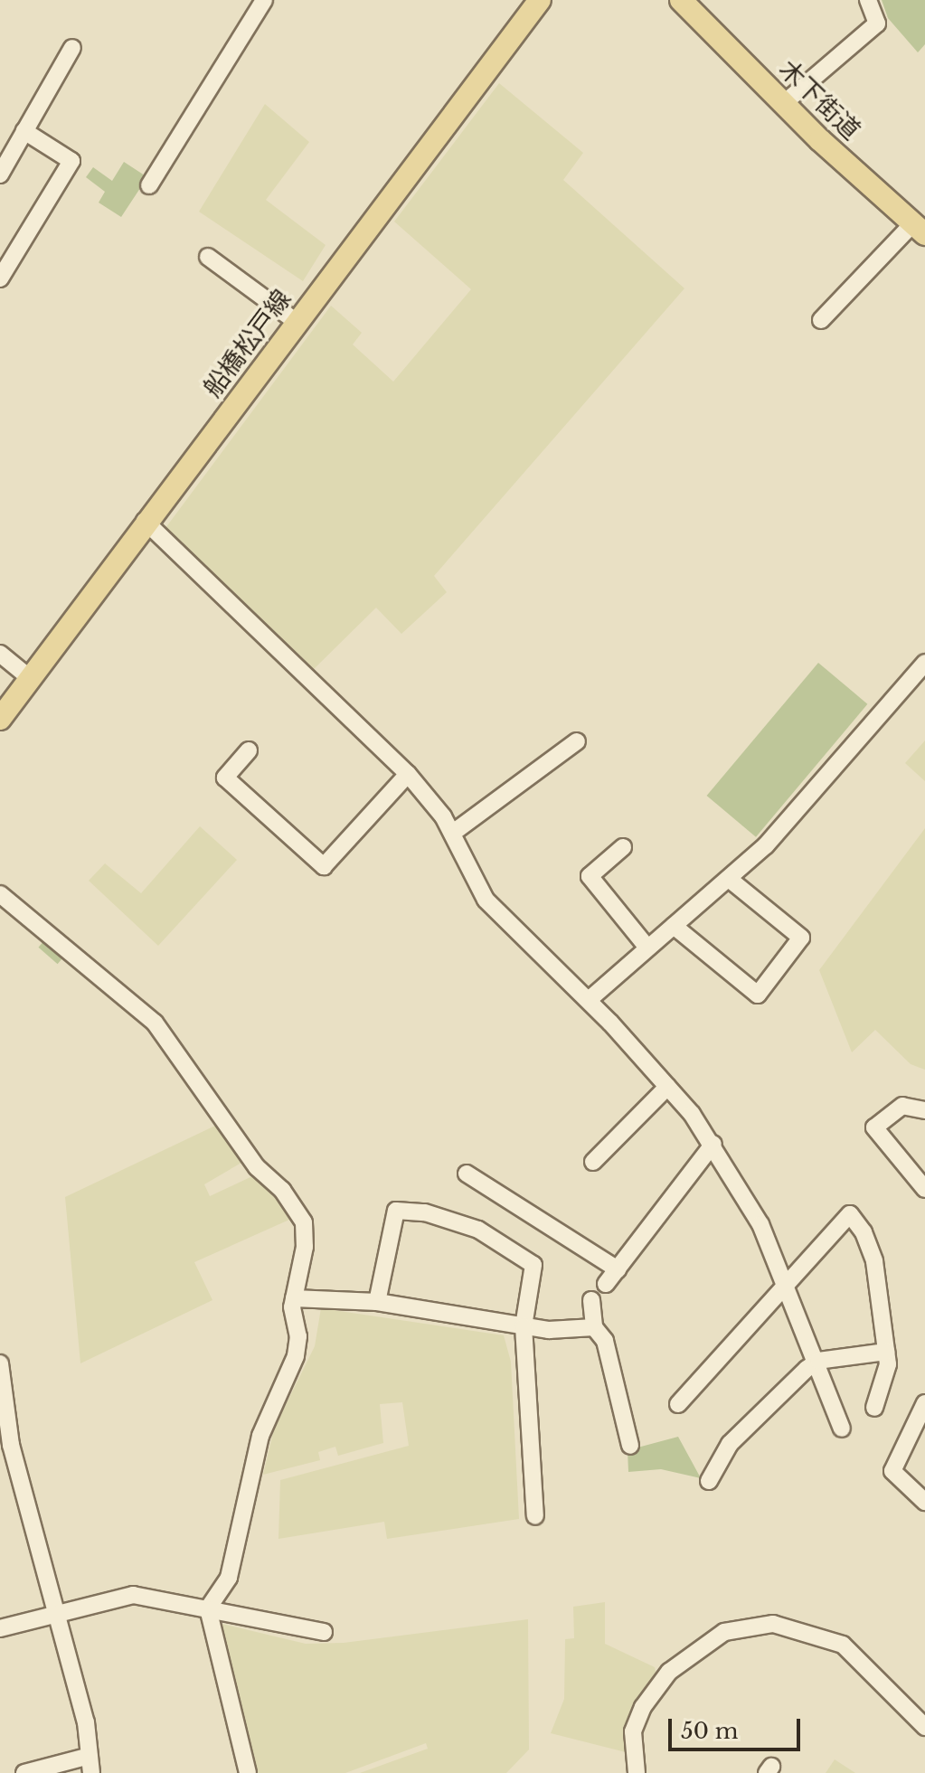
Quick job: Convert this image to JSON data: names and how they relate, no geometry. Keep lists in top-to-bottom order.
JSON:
{
  "streets": {
    "main road": ["木下街道", "船橋松戸線"]
  },
  "scale_bar": "50 m"
}
